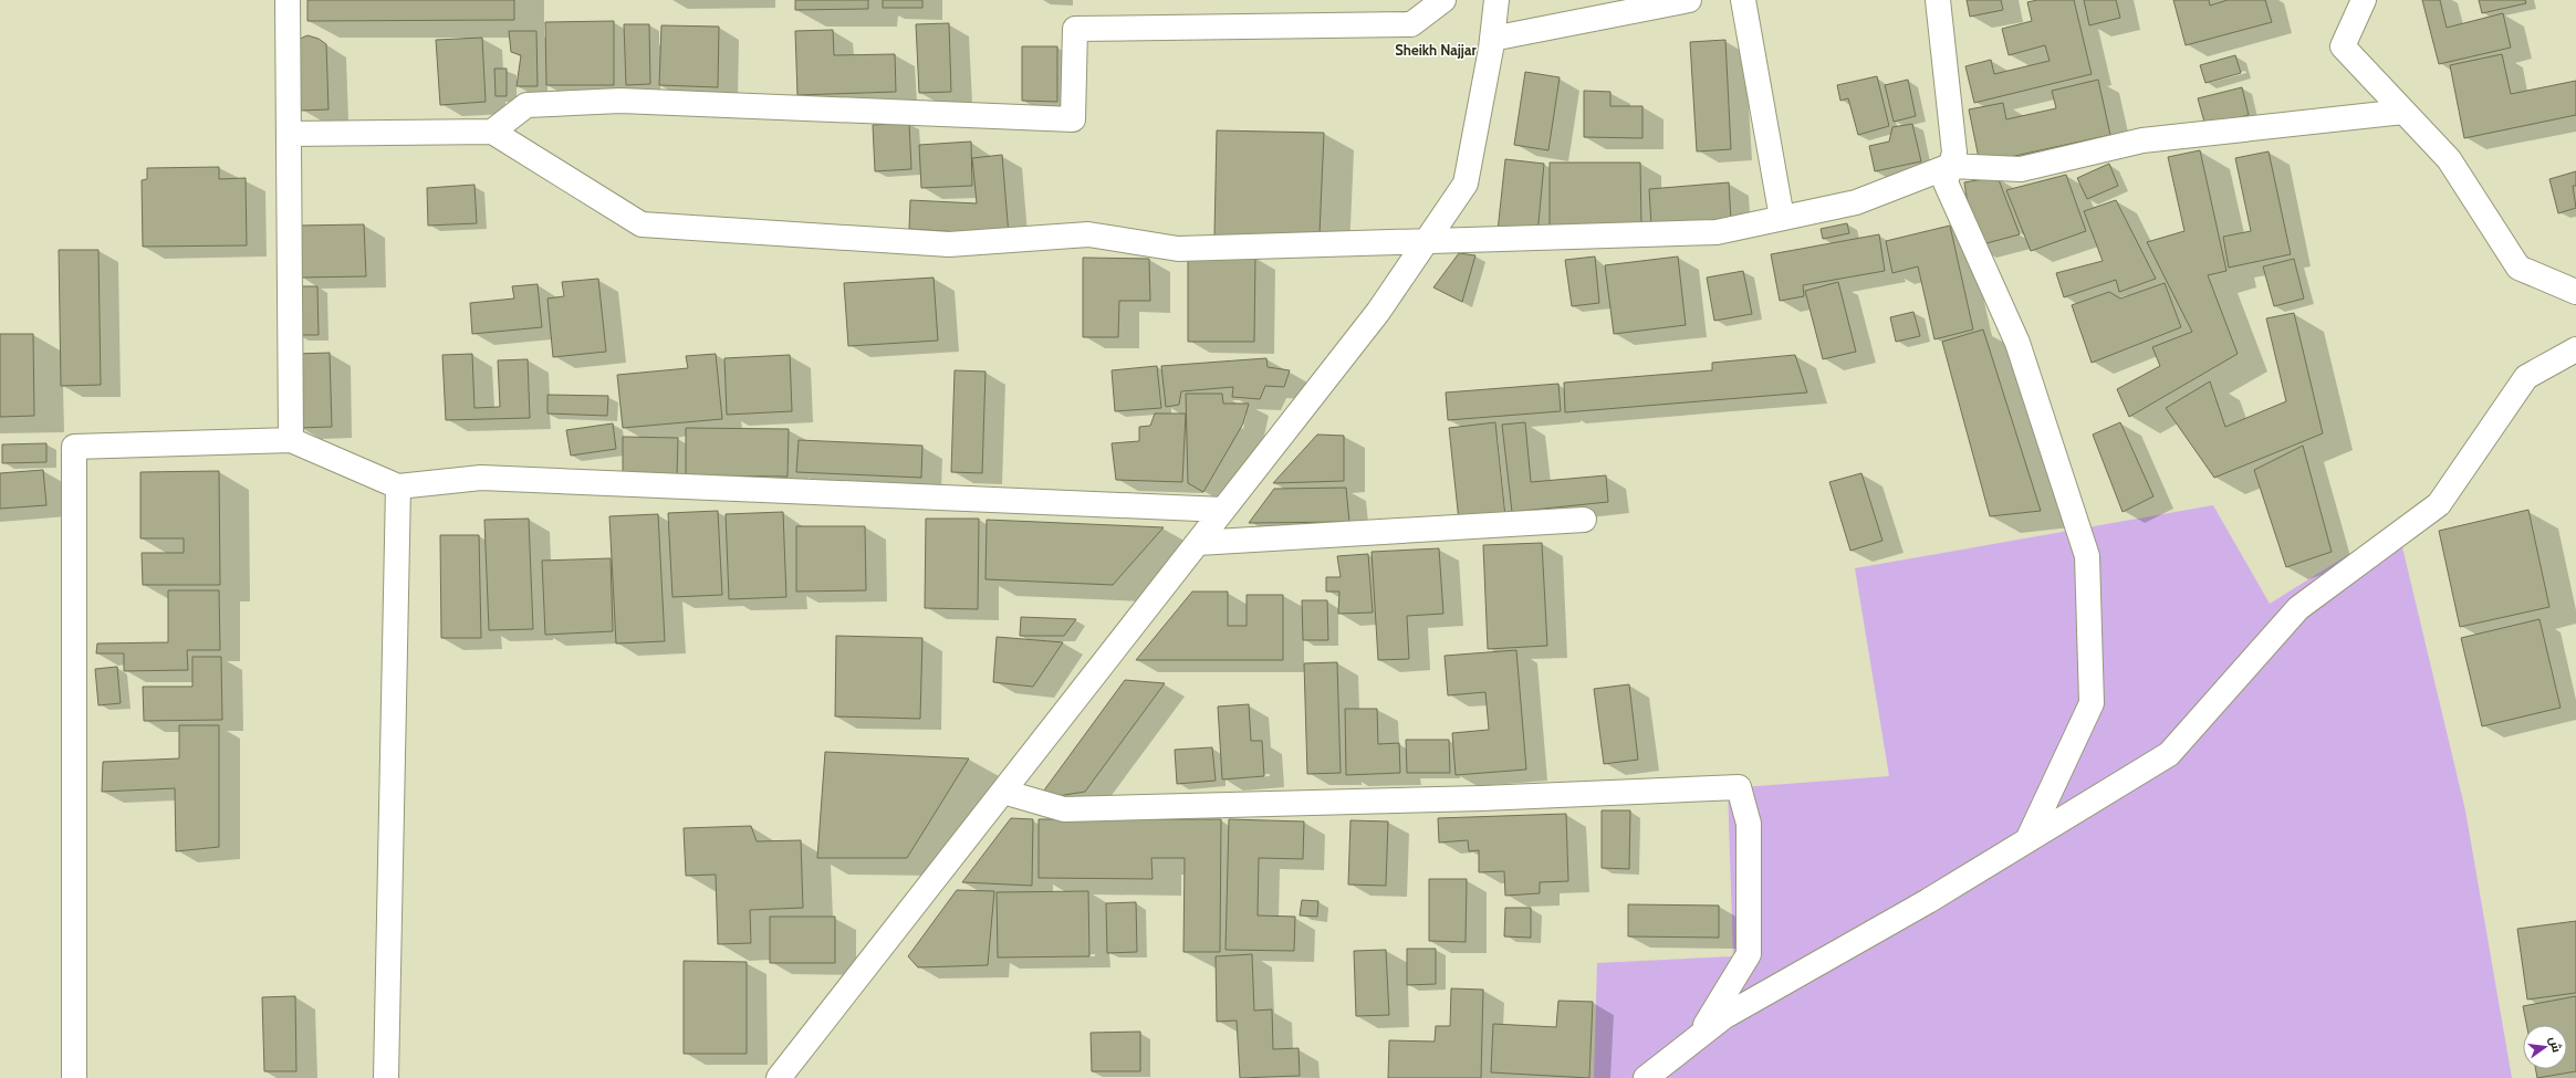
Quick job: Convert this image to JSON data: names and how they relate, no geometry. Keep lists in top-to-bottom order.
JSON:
{
  "districts": ["Sheikh Najjar"],
  "north": "right"
}
